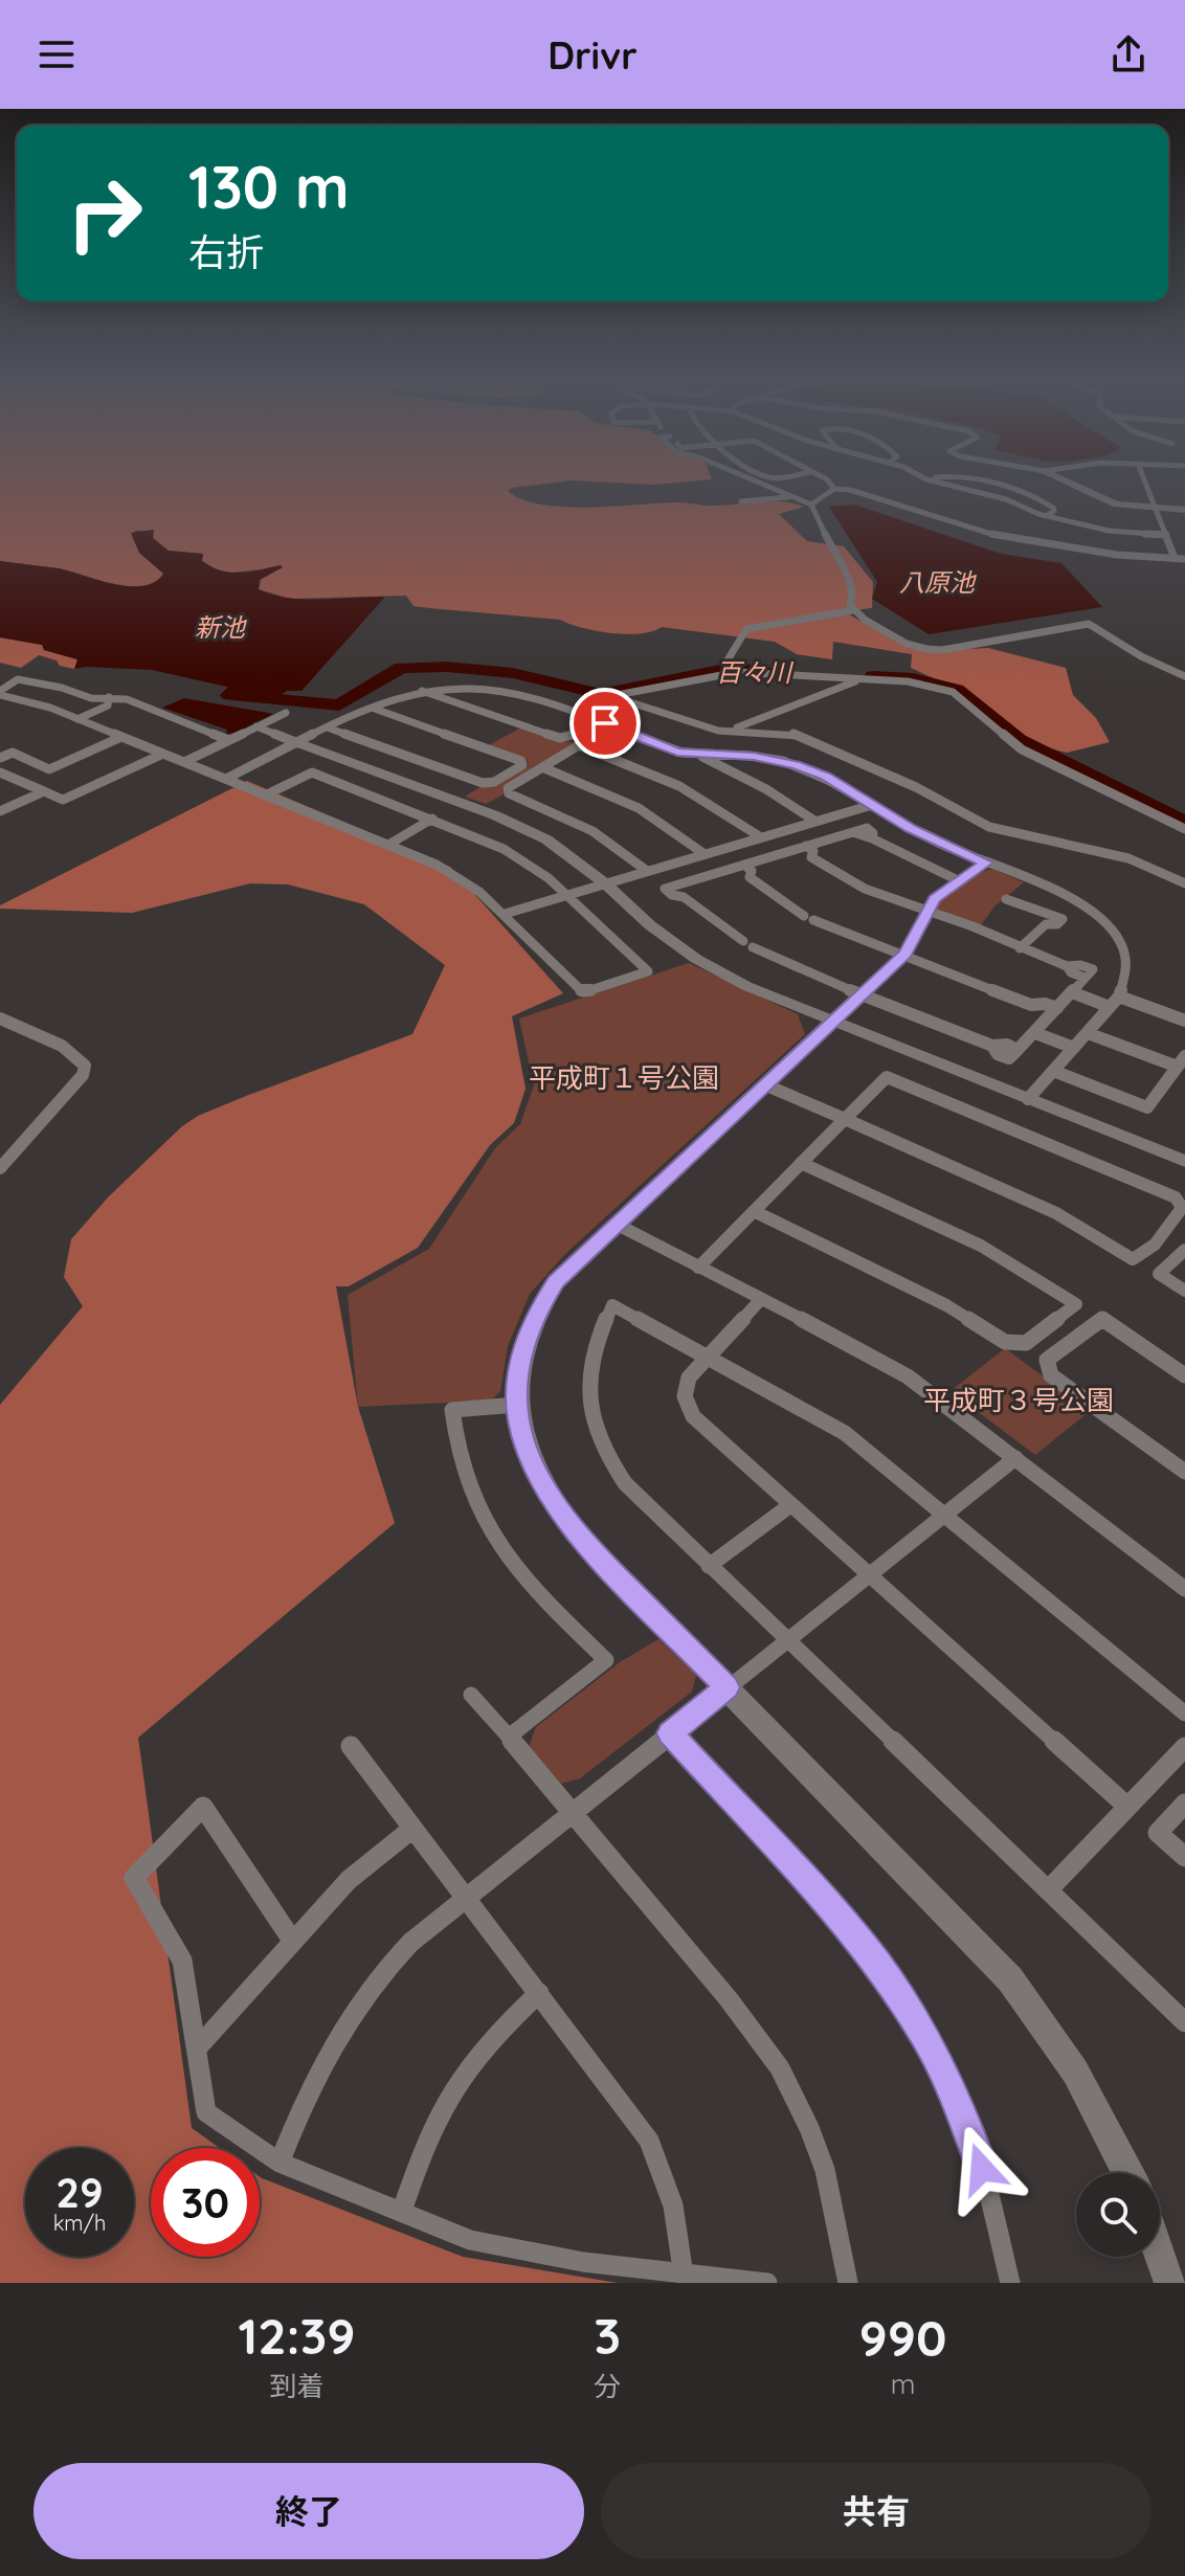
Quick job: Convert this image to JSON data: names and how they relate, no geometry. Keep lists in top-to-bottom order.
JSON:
{
  "water": ["八原池", "新池", "百々川"],
  "parks": ["平成町１号公園", "平成町３号公園"],
  "page": {
    "header": "Drivr",
    "turn": ["130 m", "右折"],
    "speed": "29 km/h",
    "limit": "30",
    "eta": [
      "12:39",
      "到着",
      "3",
      "分",
      "990",
      "m"
    ],
    "buttons": ["終了", "共有"]
  }
}
